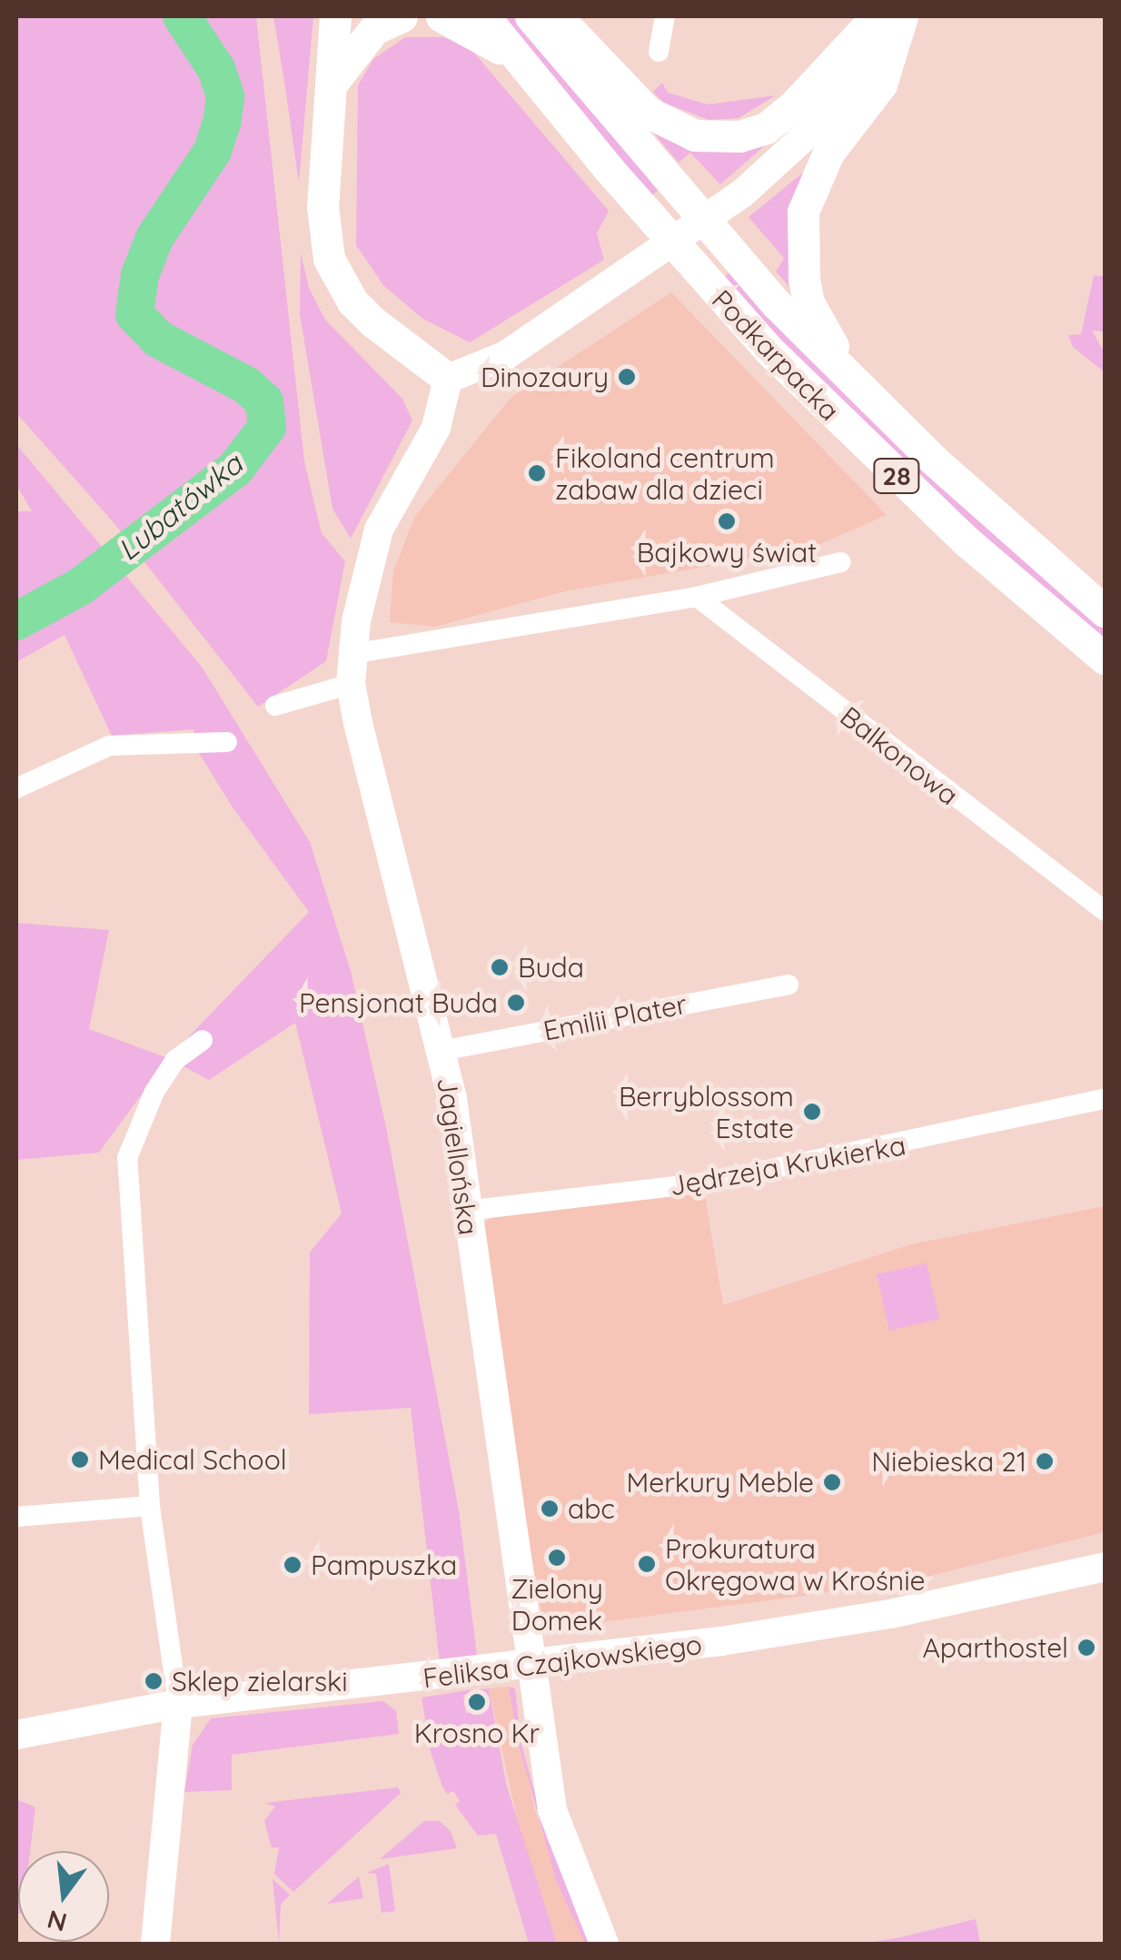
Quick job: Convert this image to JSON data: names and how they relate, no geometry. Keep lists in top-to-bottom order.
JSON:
{
  "streets": {
    "main road": ["Podkarpacka", "28"],
    "street": [
      "Balkonowa",
      "Emilii Plater",
      "Jagiellońska",
      "Jędrzeja Krukierka",
      "Feliksa Czajkowskiego"
    ]
  },
  "crossings": [
    ["Emilii Plater", "Jagiellońska"],
    ["Jagiellońska", "Jędrzeja Krukierka"],
    ["Jagiellońska", "Feliksa Czajkowskiego"]
  ],
  "water": ["Lubatówka"],
  "places": [
    "Dinozaury",
    "Fikoland centrum zabaw dla dzieci",
    "Bajkowy świat",
    "Buda",
    "Pensjonat Buda",
    "Berryblossom Estate",
    "Medical School",
    "Niebieska 21",
    "Merkury Meble",
    "abc",
    "Zielony Domek",
    "Prokuratura Okręgowa w Krośnie",
    "Pampuszka",
    "Aparthostel",
    "Sklep zielarski",
    "Krosno Kr"
  ],
  "north": "bottom"
}
